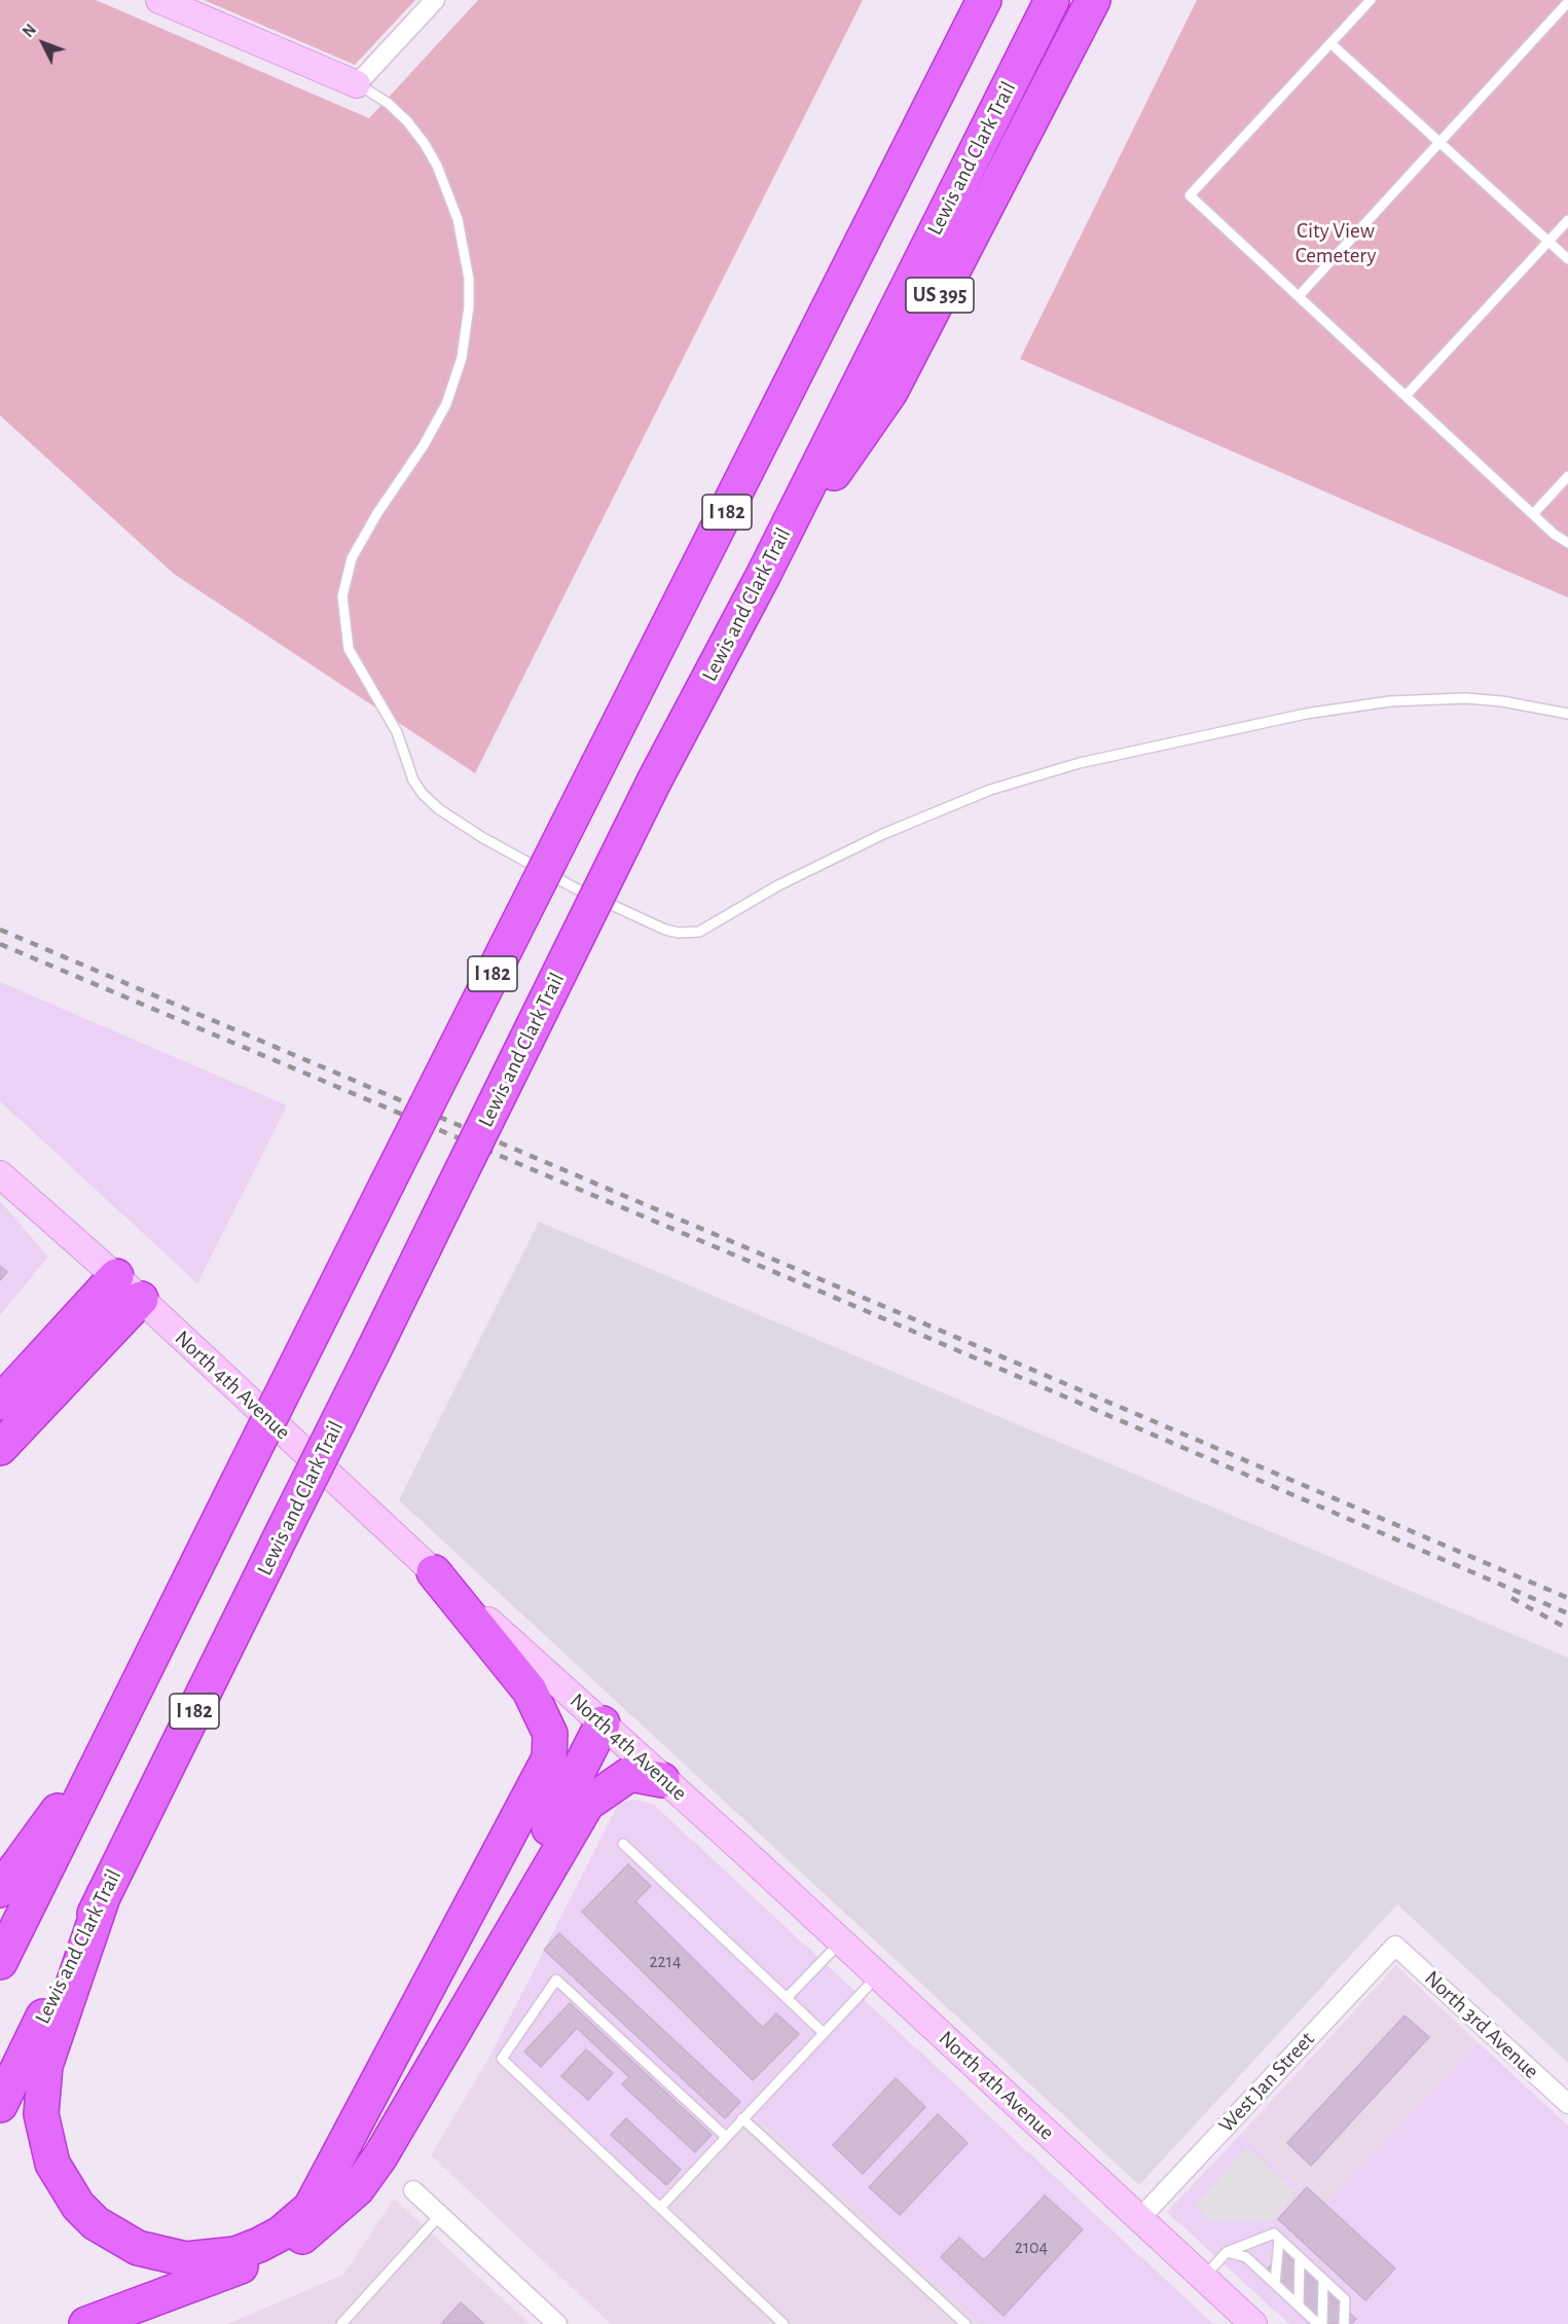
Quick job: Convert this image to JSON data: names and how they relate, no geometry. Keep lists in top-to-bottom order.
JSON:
{
  "streets": {
    "highway": ["Lewis and Clark Trail", "US 395", "I 182"],
    "main road": ["North 4th Avenue"],
    "street": ["North 3rd Avenue", "West Jan Street"]
  },
  "crossings": [
    ["Lewis and Clark Trail", "US 395"],
    ["North 4th Avenue", "West Jan Street"],
    ["North 3rd Avenue", "West Jan Street"]
  ],
  "parks": ["City View Cemetery"],
  "house_numbers": ["2214", "2104"],
  "north": "top left"
}
